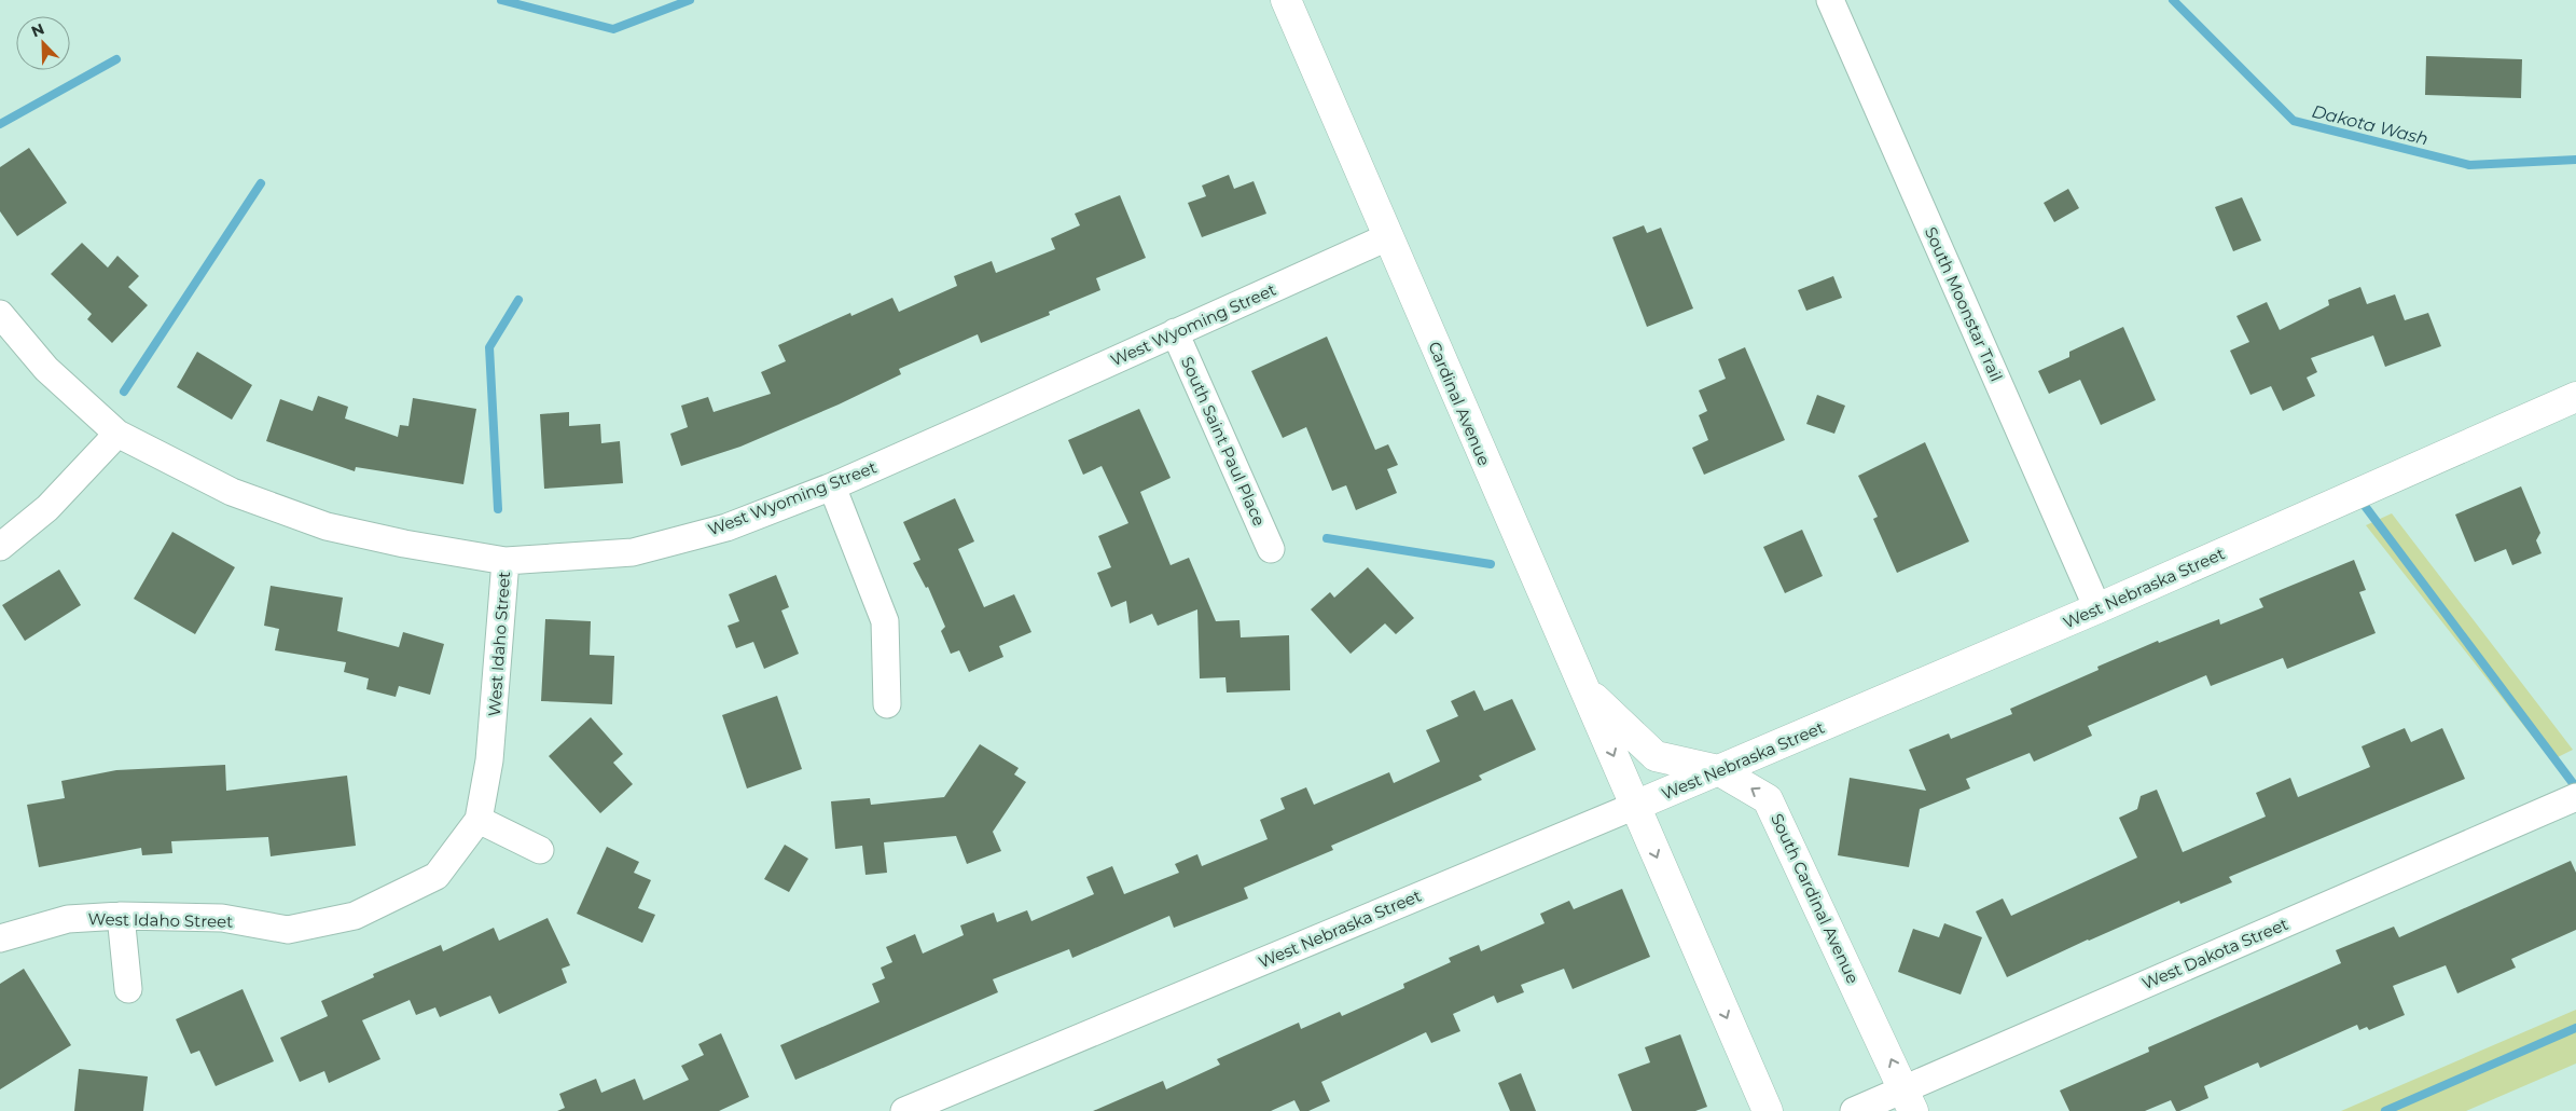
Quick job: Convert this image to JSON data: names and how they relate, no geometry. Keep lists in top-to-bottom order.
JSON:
{
  "streets": {
    "main road": ["Cardinal Avenue", "West Nebraska Street", "South Cardinal Avenue"],
    "street": [
      "South Moonstar Trail",
      "West Wyoming Street",
      "South Saint Paul Place",
      "West Idaho Street",
      "West Dakota Street"
    ]
  },
  "crossings": [
    ["South Moonstar Trail", "West Nebraska Street"],
    ["West Wyoming Street", "Cardinal Avenue"],
    ["West Wyoming Street", "South Saint Paul Place"],
    ["West Wyoming Street", "West Idaho Street"],
    ["Cardinal Avenue", "West Nebraska Street"],
    ["Cardinal Avenue", "South Cardinal Avenue"],
    ["West Nebraska Street", "South Cardinal Avenue"],
    ["South Cardinal Avenue", "West Dakota Street"]
  ],
  "water": ["Dakota Wash"],
  "north": "top left"
}
